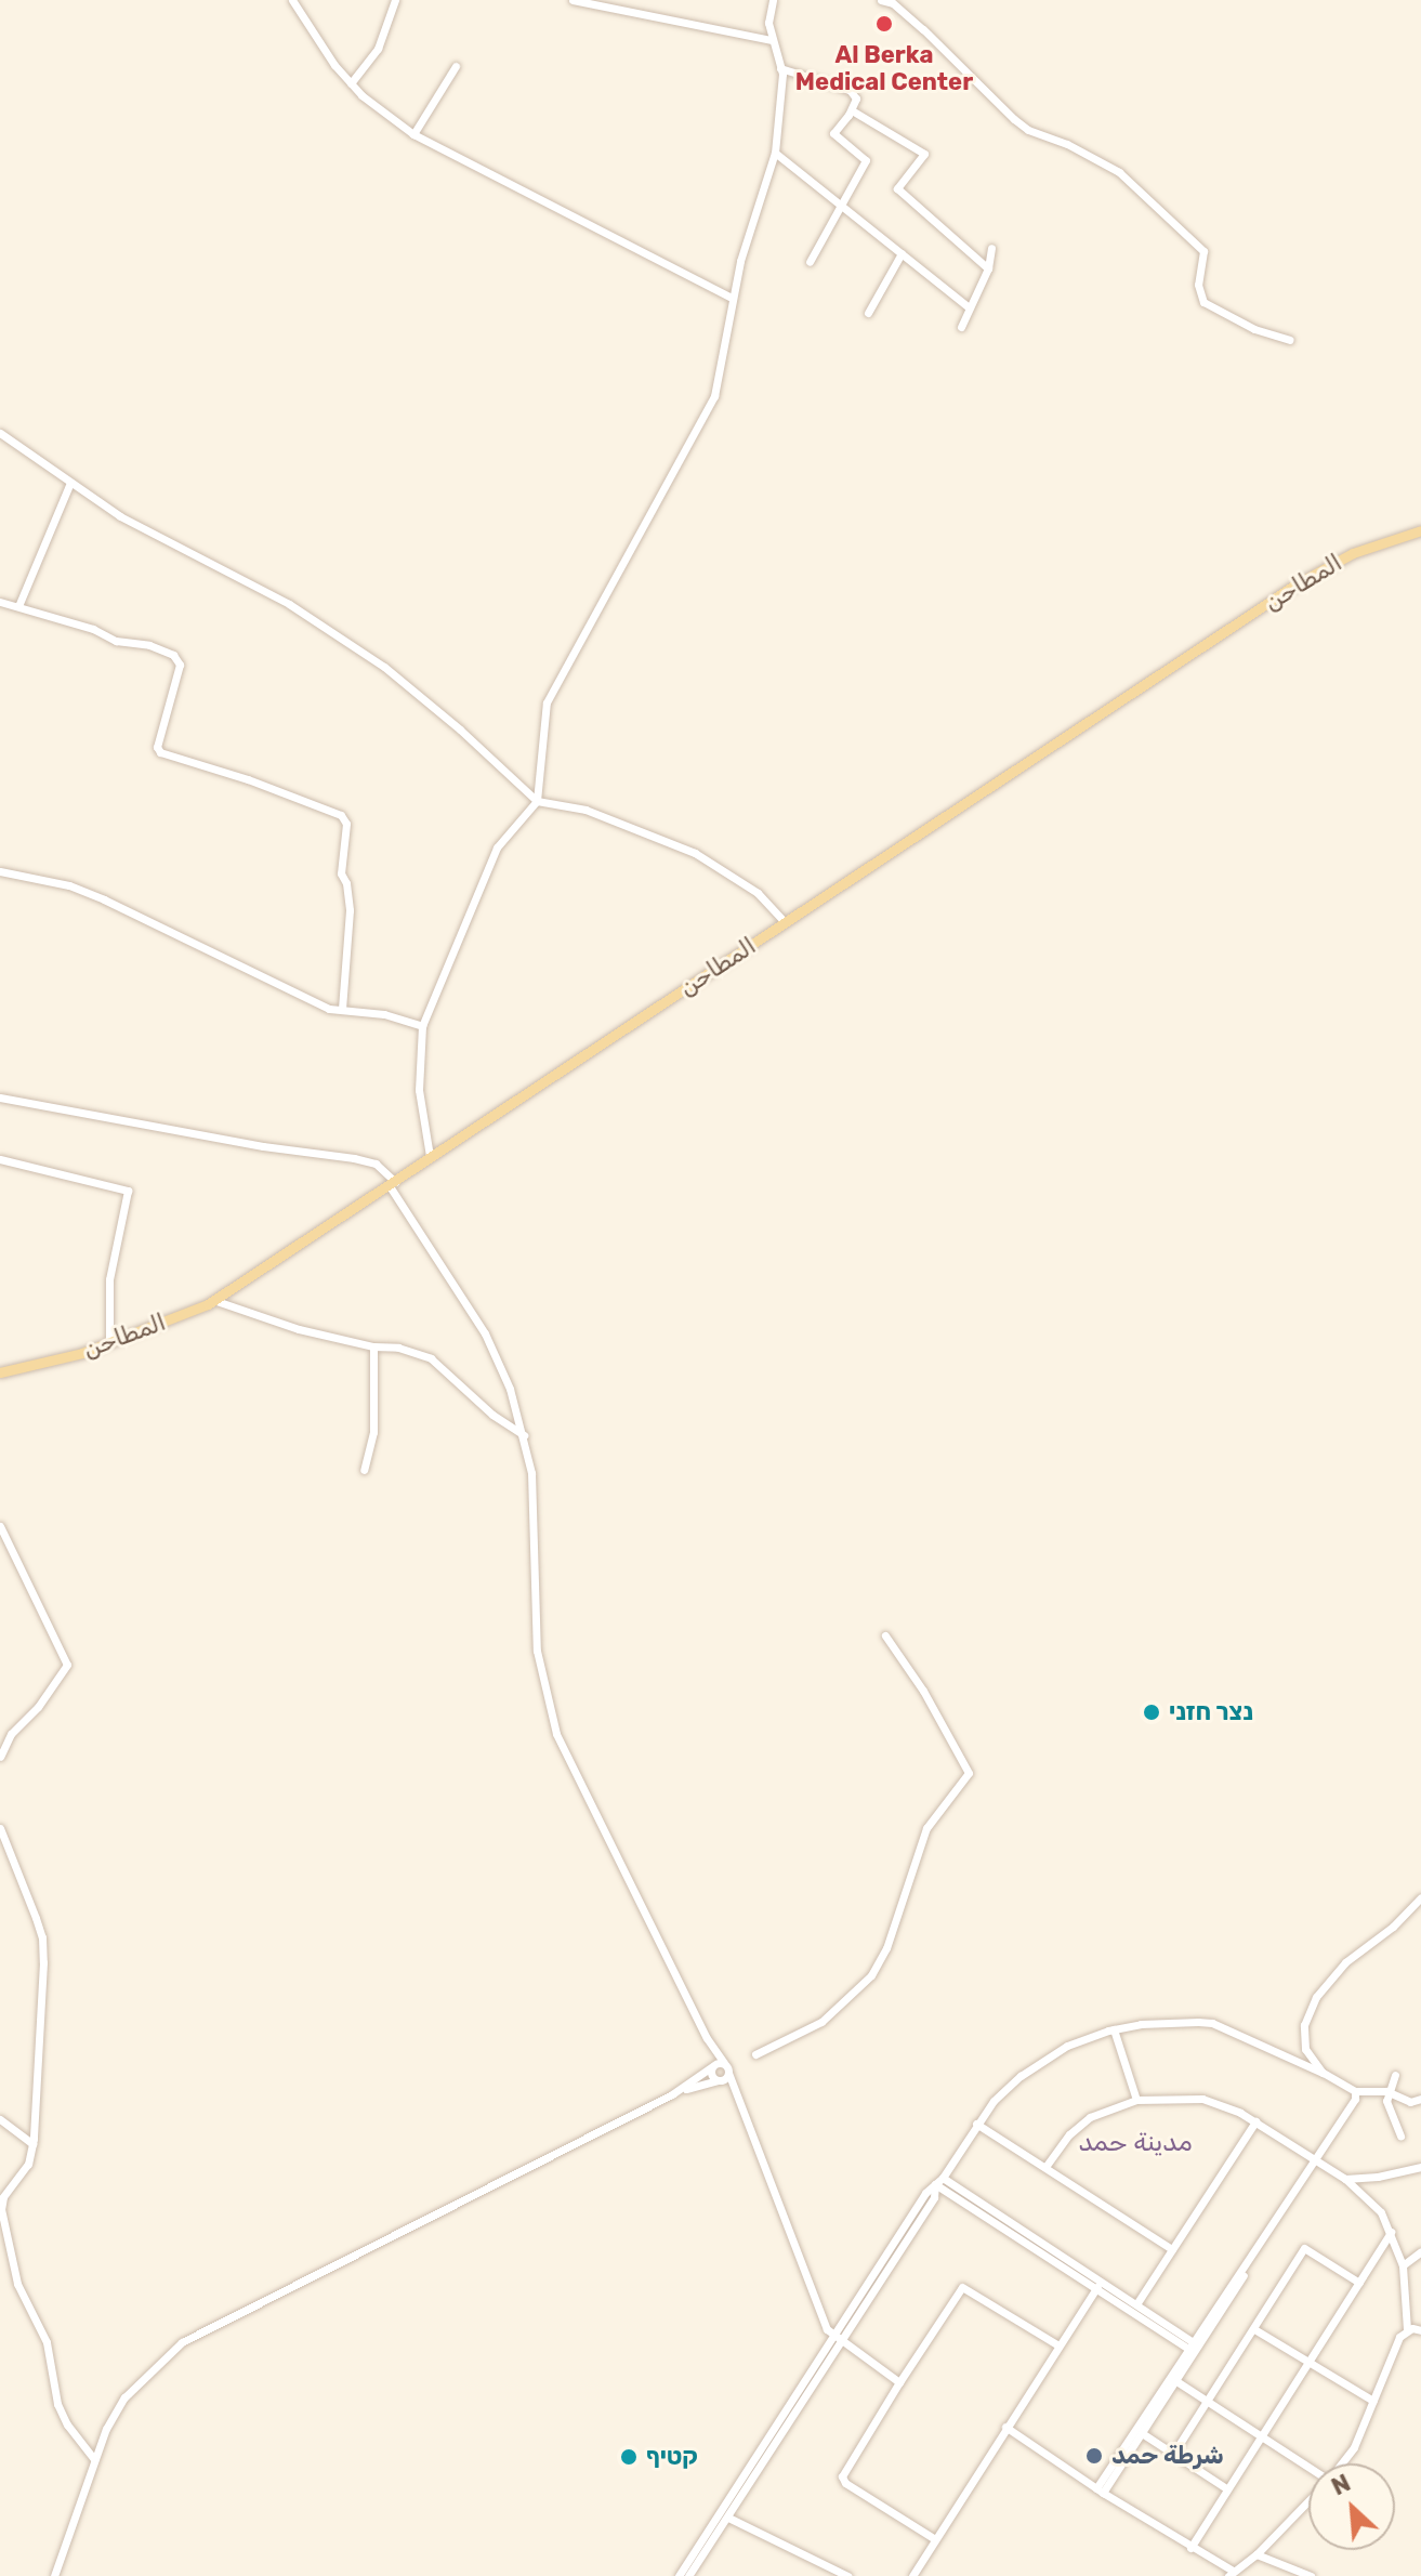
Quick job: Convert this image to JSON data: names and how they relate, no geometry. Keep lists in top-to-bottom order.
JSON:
{
  "streets": {
    "main road": ["المطاحن"]
  },
  "districts": ["مدينة حمد"],
  "places": [
    "Al Berka Medical Center",
    "נצר חזני",
    "شرطة حمد",
    "קטיף"
  ],
  "north": "top left"
}
